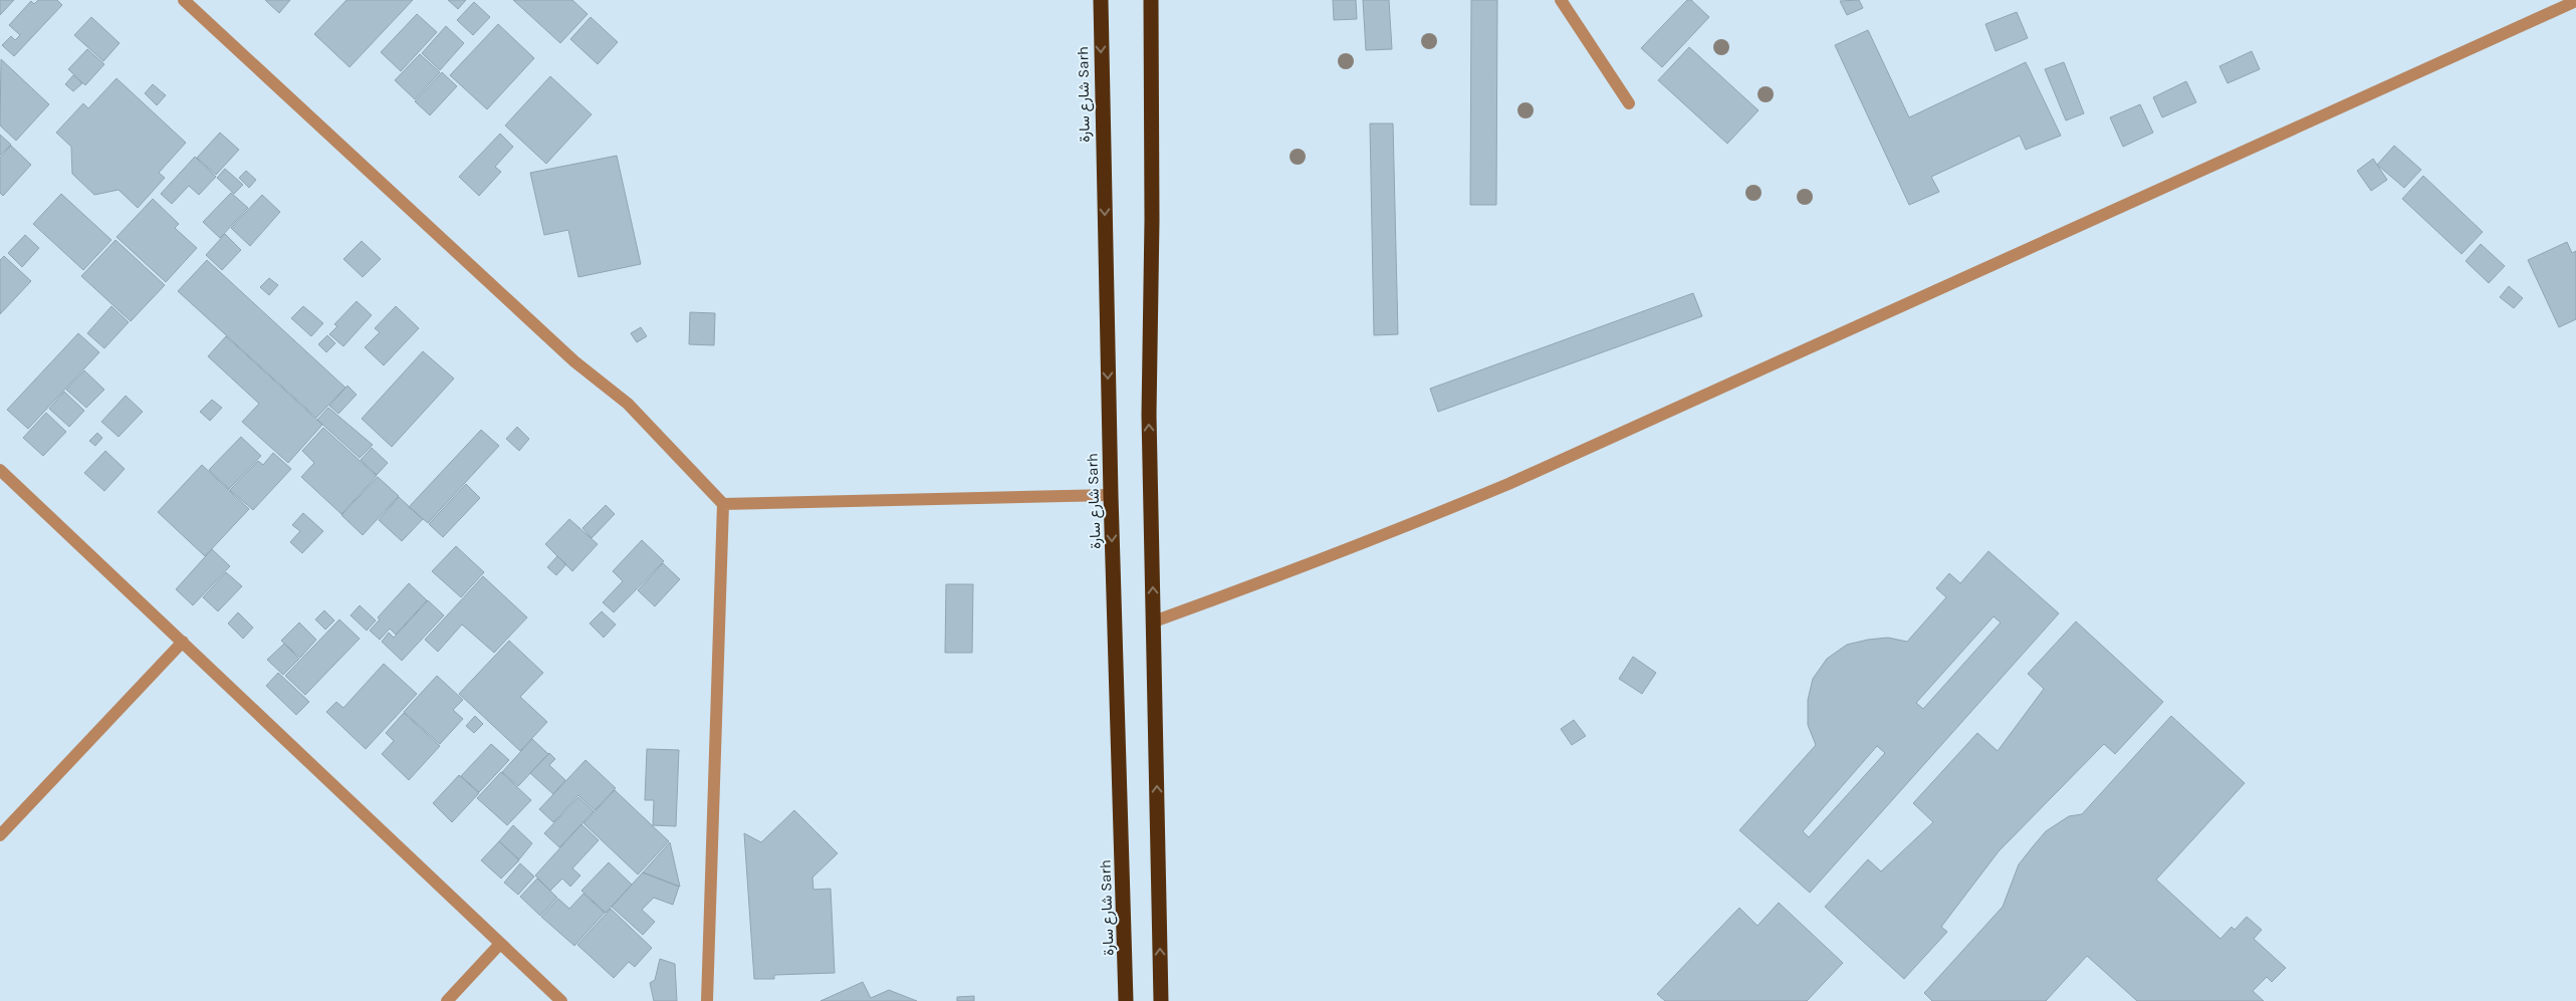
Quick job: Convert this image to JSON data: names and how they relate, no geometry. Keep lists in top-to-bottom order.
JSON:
{
  "streets": {
    "highway": ["شارع سارة Sarh"]
  }
}
